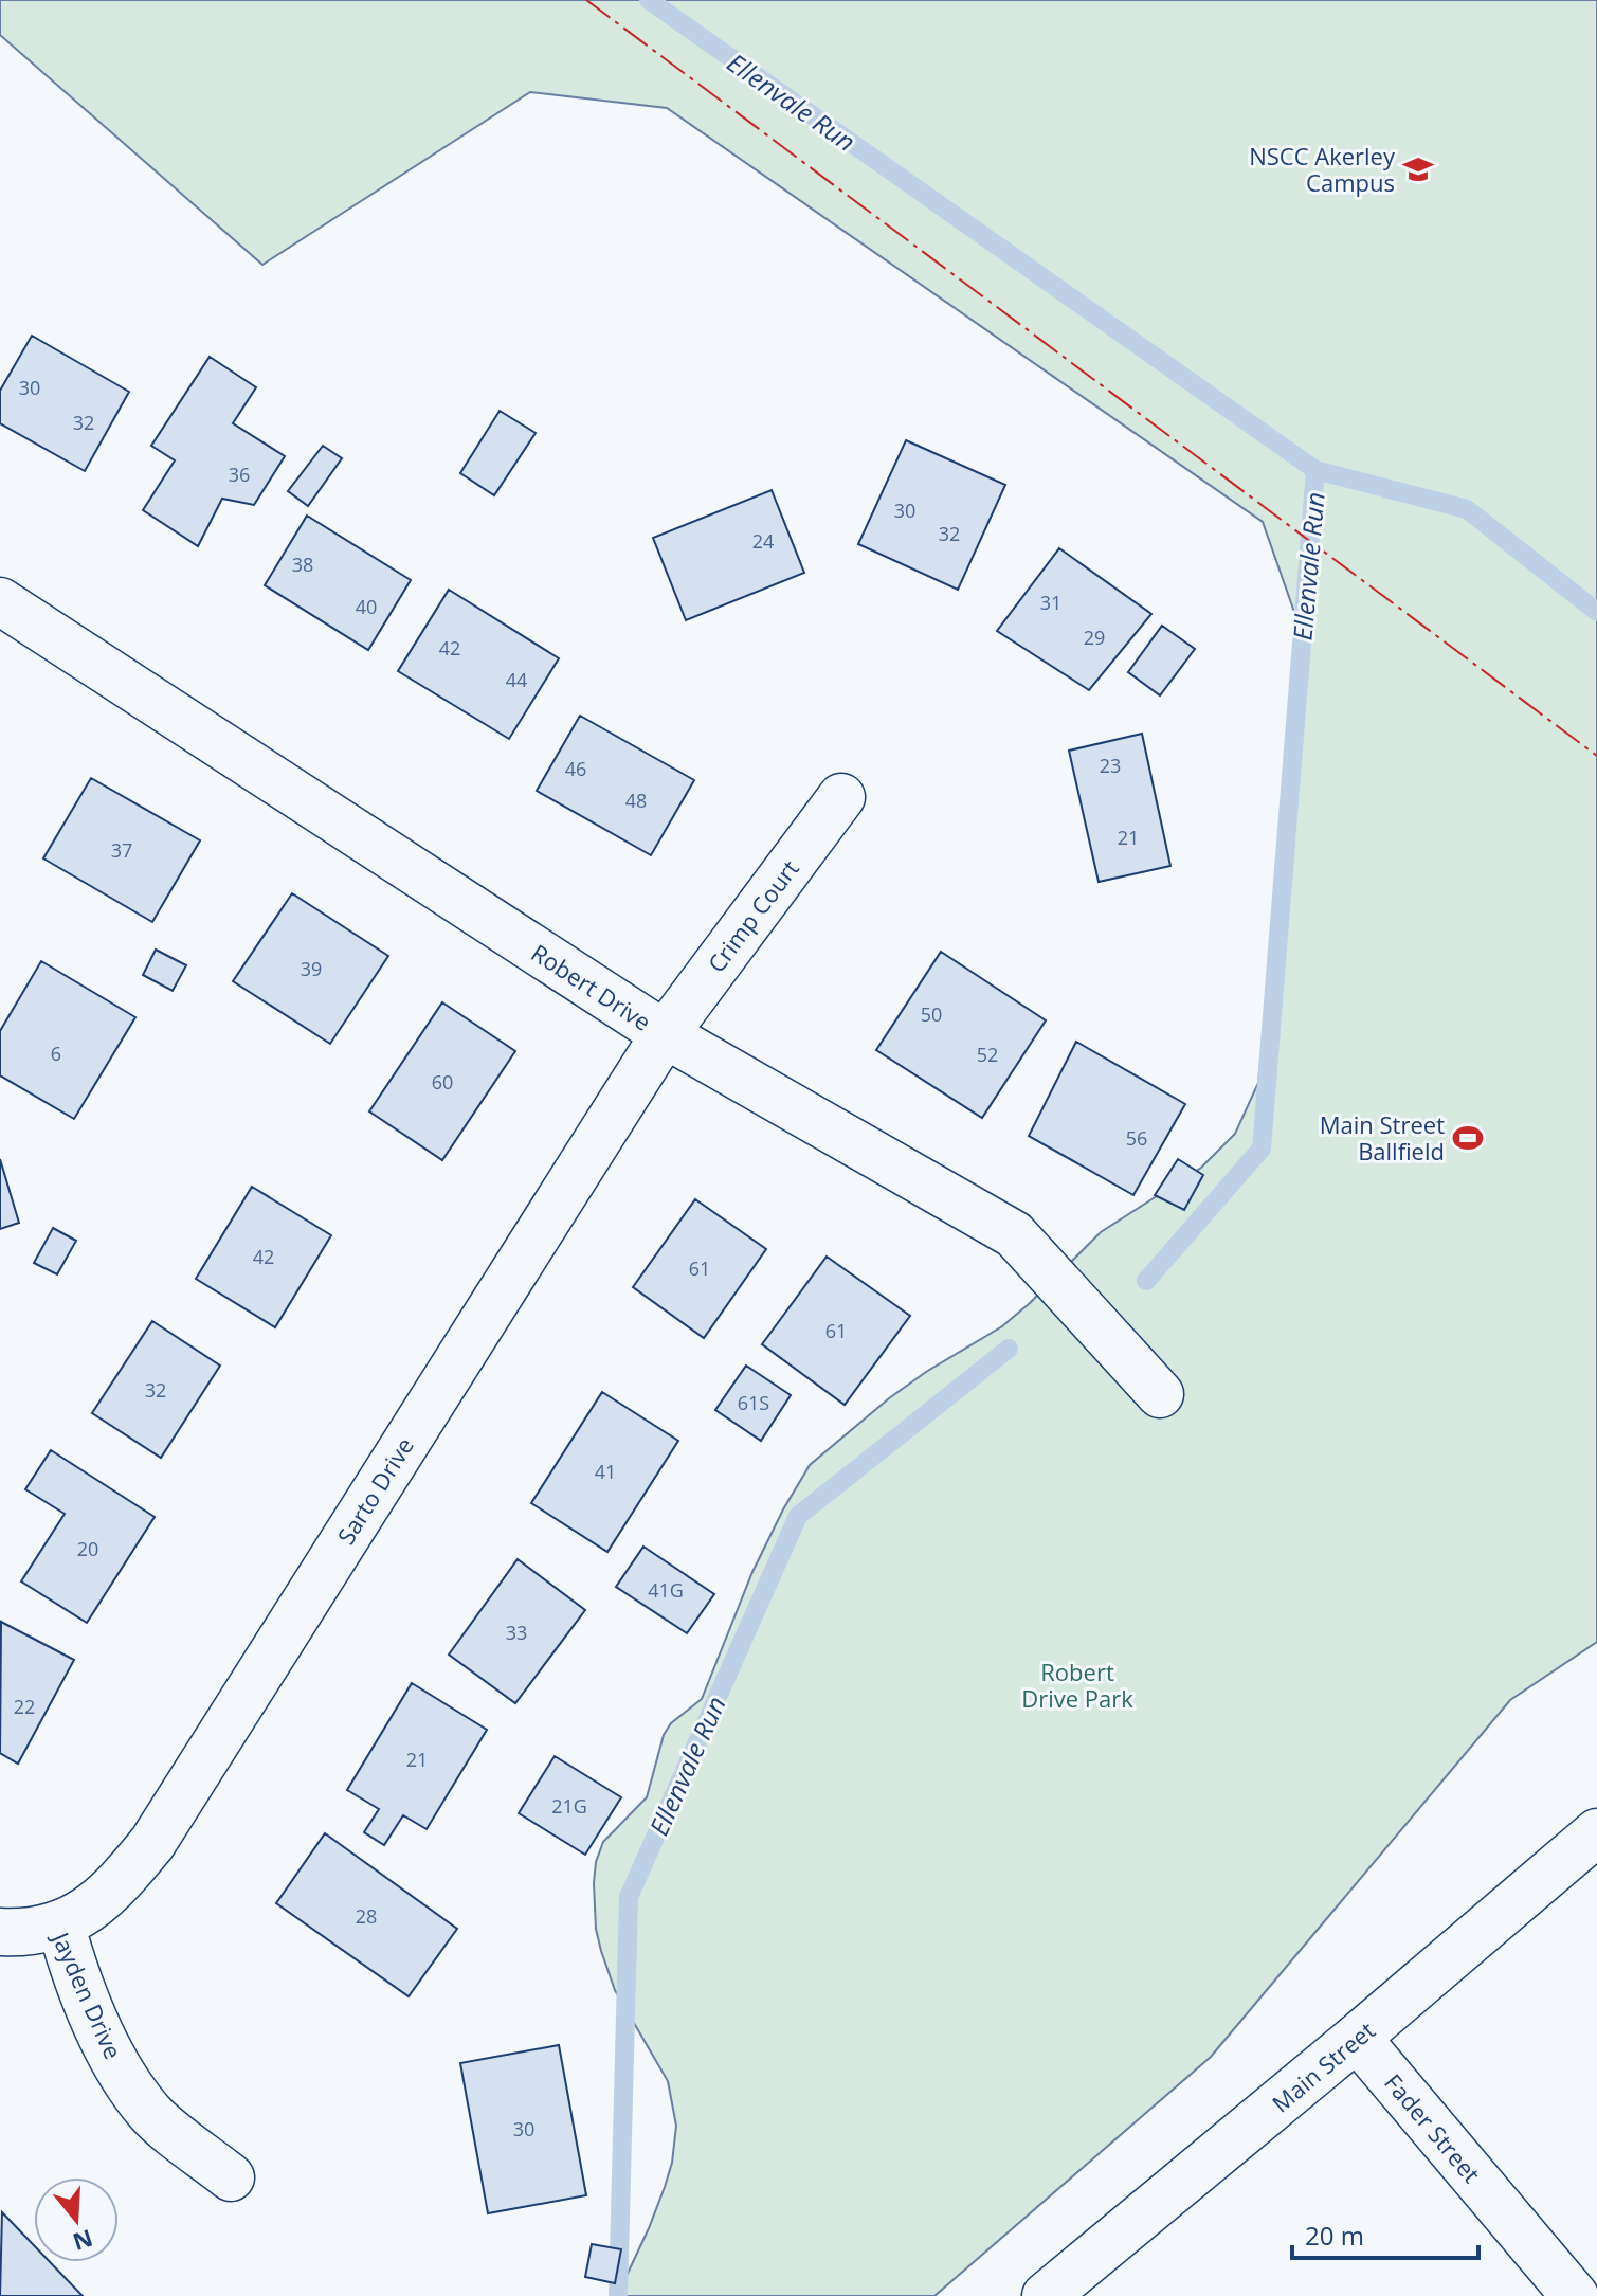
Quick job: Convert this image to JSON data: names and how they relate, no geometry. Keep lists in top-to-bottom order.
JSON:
{
  "streets": {
    "street": [
      "Crimp Court",
      "Robert Drive",
      "Sarto Drive",
      "Jayden Drive",
      "Main Street",
      "Fader Street"
    ]
  },
  "crossings": [
    ["Crimp Court", "Robert Drive"],
    ["Crimp Court", "Sarto Drive"],
    ["Robert Drive", "Sarto Drive"],
    ["Sarto Drive", "Jayden Drive"],
    ["Main Street", "Fader Street"]
  ],
  "water": ["Ellenvale Run"],
  "parks": ["Robert Drive Park"],
  "places": {
    "school or university": ["NSCC Akerley Campus"],
    "sports": ["Main Street Ballfield"]
  },
  "house_numbers": [
    "30",
    "32",
    "36",
    "30",
    "32",
    "24",
    "38",
    "31",
    "40",
    "29",
    "42",
    "44",
    "23",
    "46",
    "48",
    "21",
    "37",
    "39",
    "50",
    "6",
    "52",
    "60",
    "56",
    "42",
    "61",
    "61",
    "32",
    "61S",
    "41",
    "20",
    "41G",
    "33",
    "22",
    "21",
    "21G",
    "28",
    "30"
  ],
  "scale_bar": "20 m",
  "north": "bottom"
}
